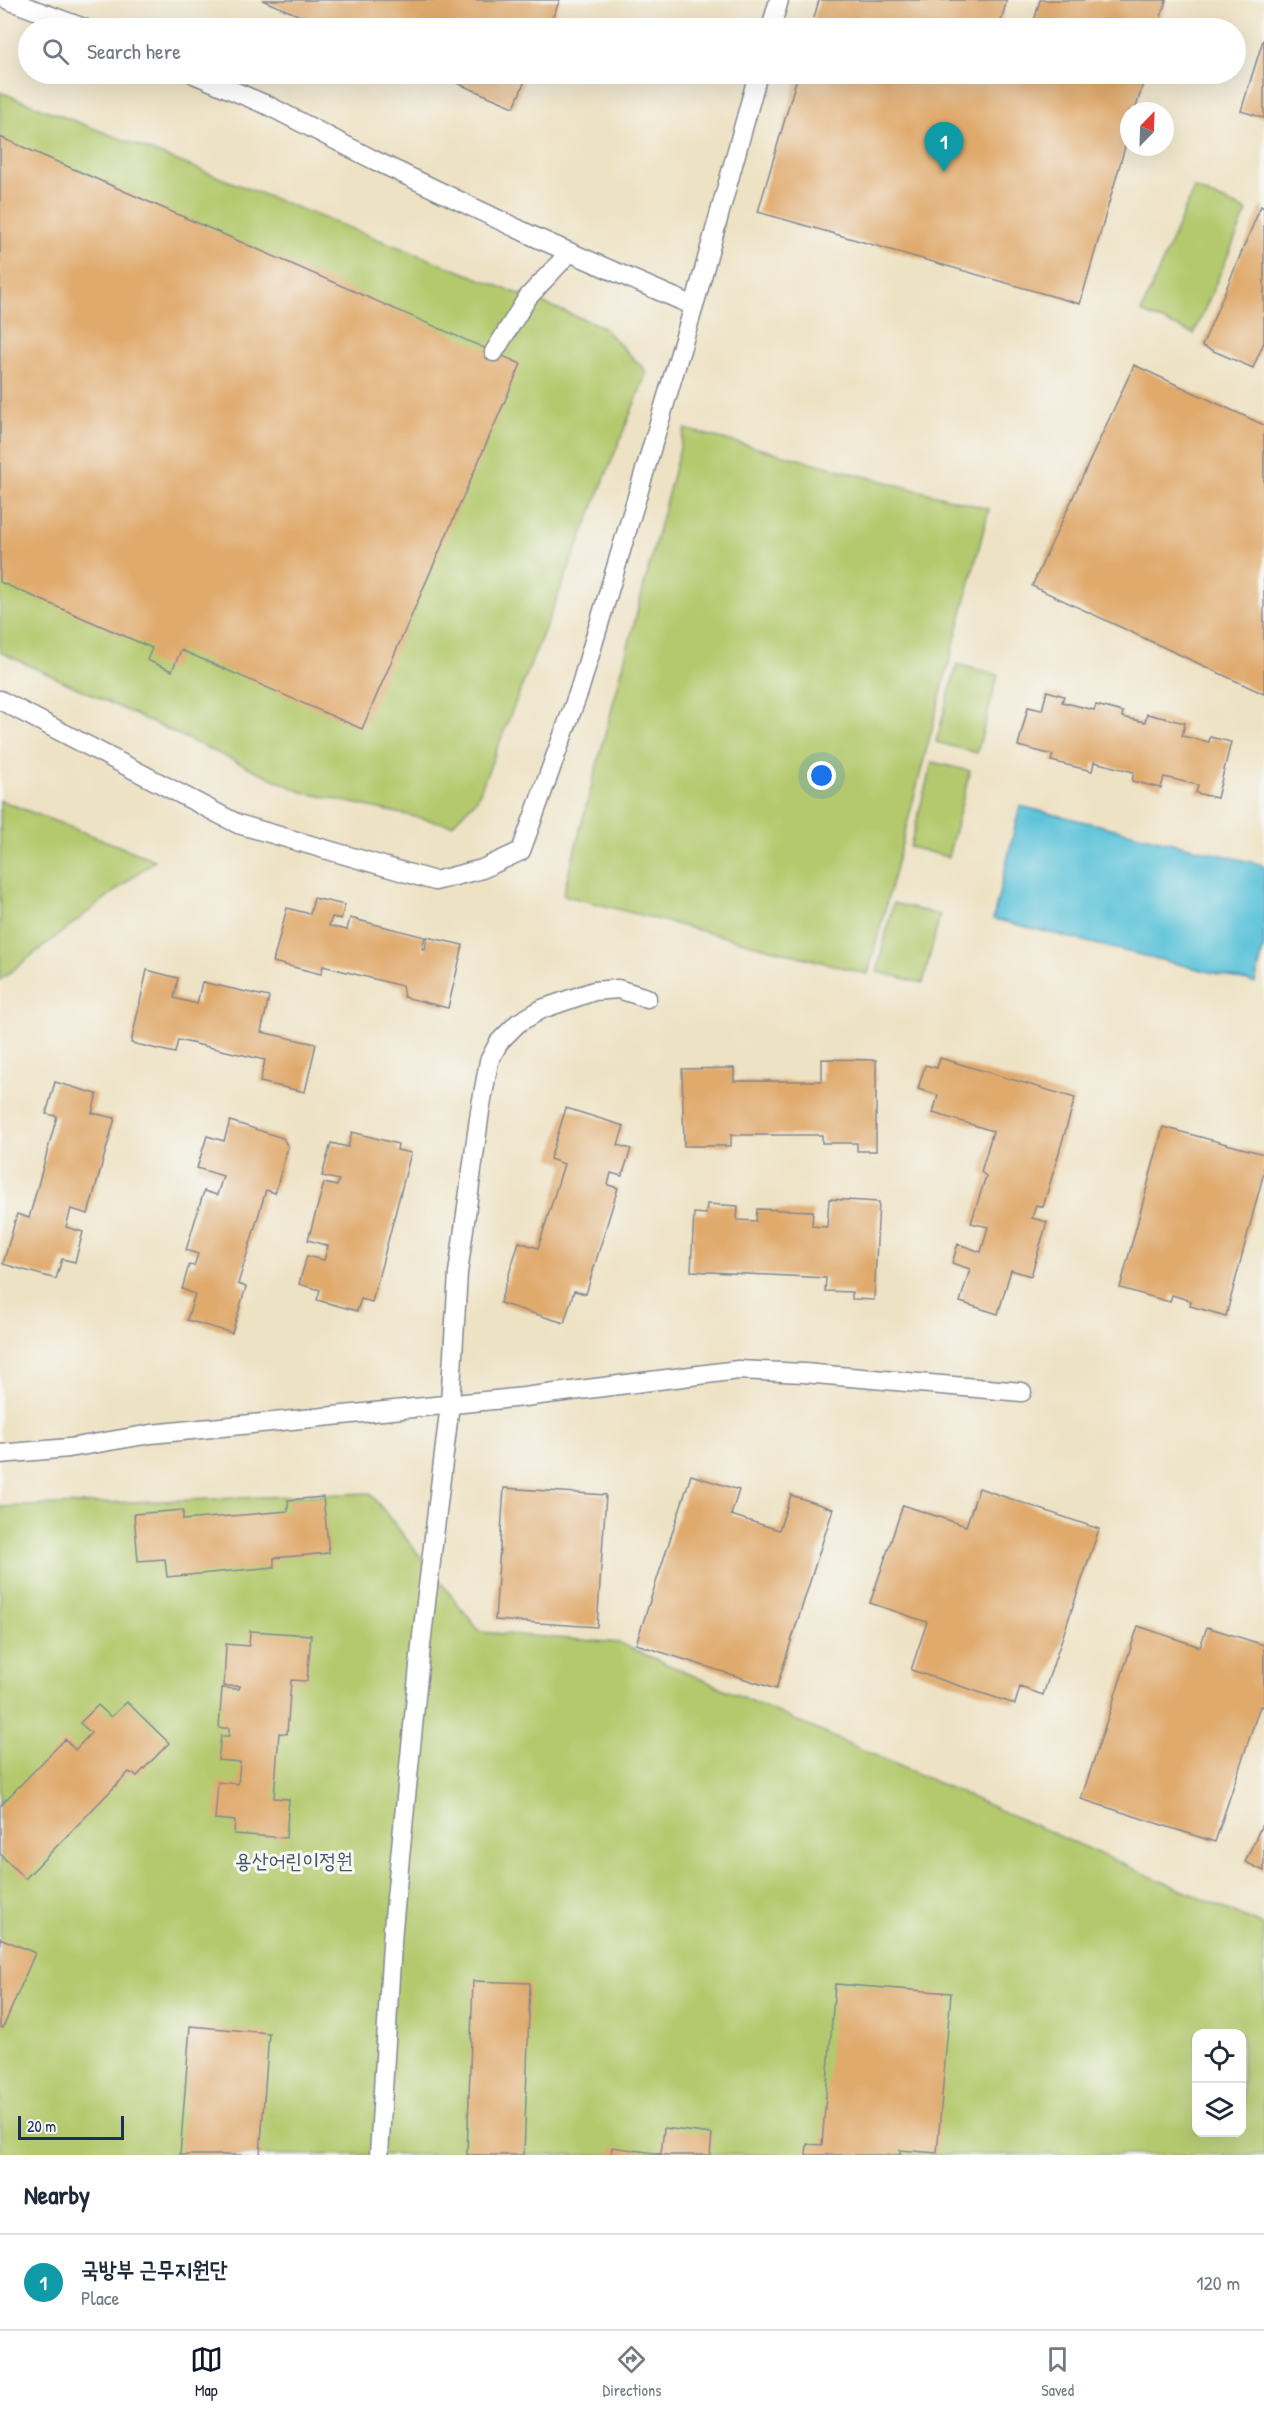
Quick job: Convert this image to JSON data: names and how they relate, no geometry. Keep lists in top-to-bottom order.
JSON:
{
  "parks": ["용산어린이정원"],
  "scale_bar": "20 m",
  "north": "top right",
  "page": {
    "search": "Search here",
    "pins": "1",
    "scale": "20 m",
    "heading": "Nearby",
    "list": [
      {
        "mark": "1",
        "name": "국방부 근무지원단",
        "note": "Place",
        "value": "120 m"
      }
    ],
    "nav": ["Map", "Directions", "Saved"]
  }
}
